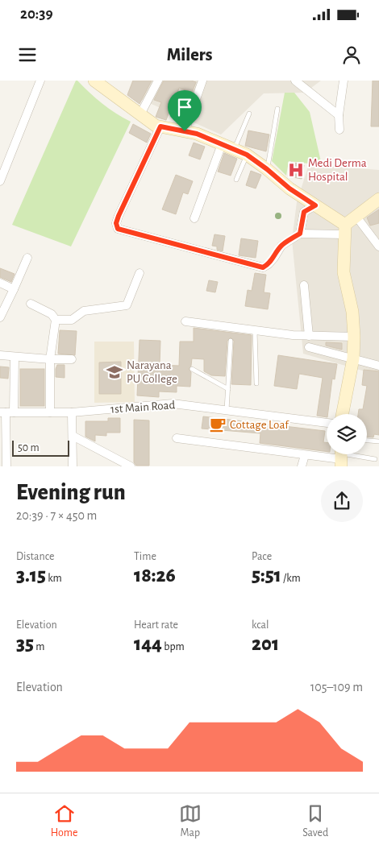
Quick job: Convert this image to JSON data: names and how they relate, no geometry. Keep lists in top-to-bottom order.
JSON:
{
  "streets": {
    "street": ["1st Main Road"]
  },
  "places": {
    "hospital": ["Medi Derma Hospital"],
    "school or university": ["Narayana PU College"],
    "cafe": ["Cottage Loaf"]
  },
  "scale_bar": "50 m",
  "page": {
    "status": "20:39",
    "header": "Milers",
    "scale": "50 m",
    "heading": ["Evening run", "20:39 · 7 × 450 m"],
    "stats": [
      ["Distance", "3.15 km"],
      ["Time", "18:26"],
      ["Pace", "5:51 /km"],
      ["Elevation", "35 m"],
      ["Heart rate", "144 bpm"],
      ["kcal", "201"]
    ],
    "chart": ["Elevation", "105–109 m"],
    "tabs": ["Home", "Map", "Saved"]
  }
}
